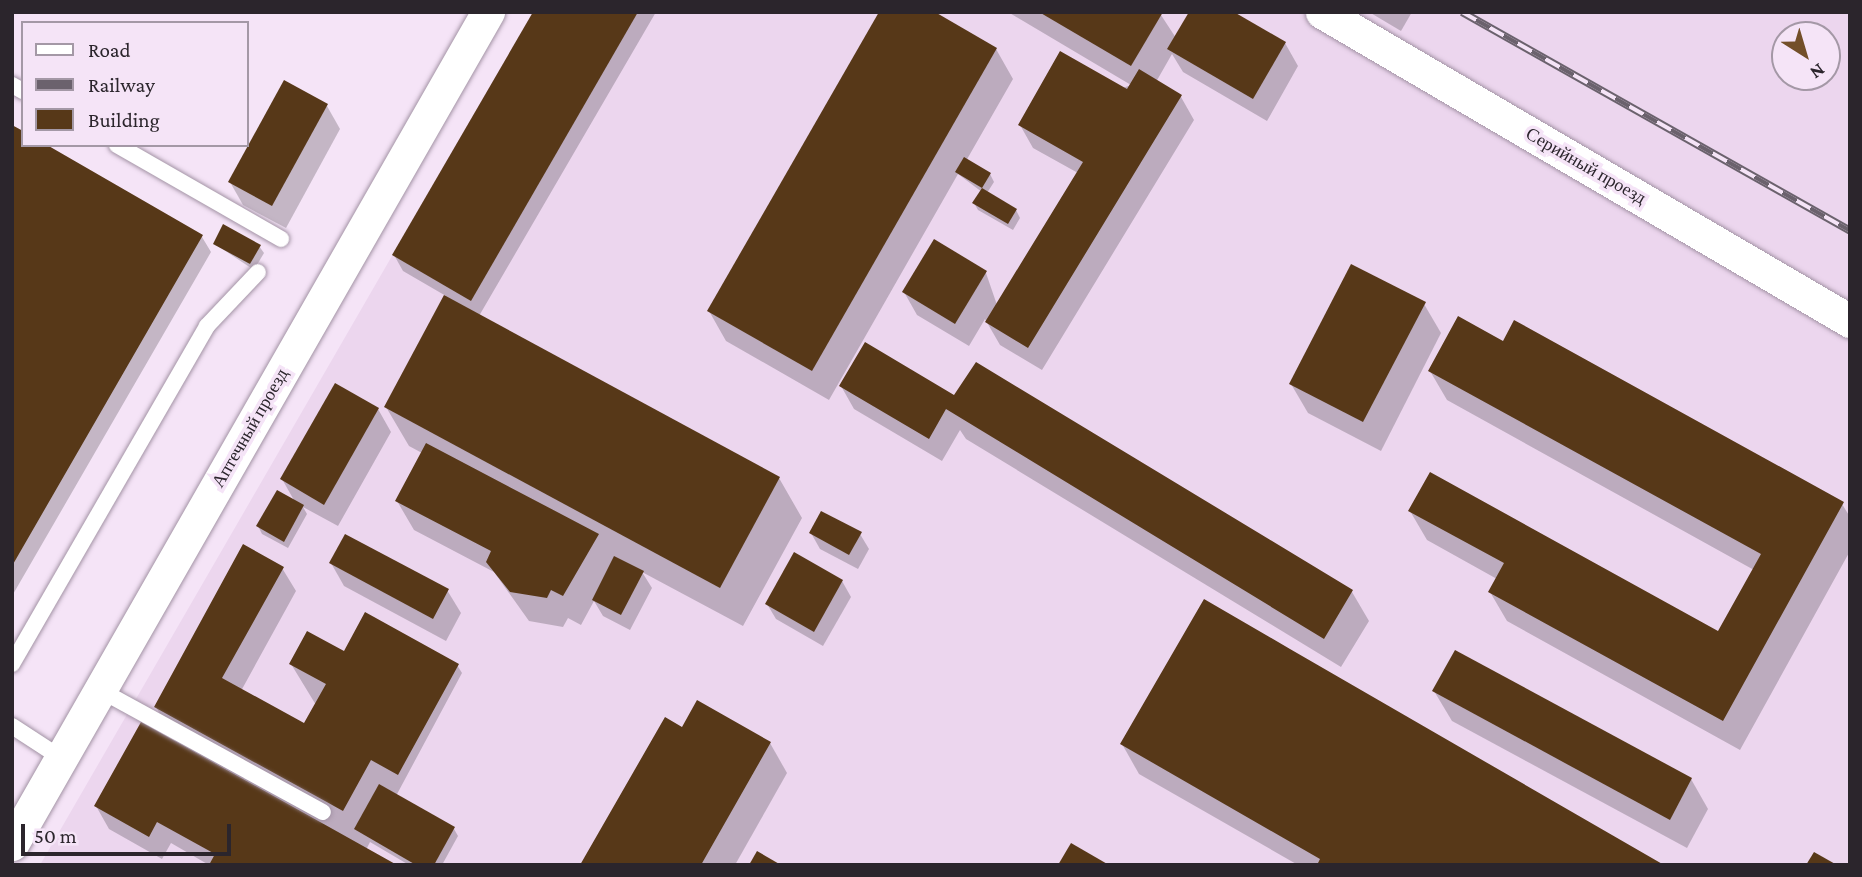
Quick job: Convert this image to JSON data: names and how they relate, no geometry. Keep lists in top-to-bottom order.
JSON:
{
  "streets": {
    "street": ["Серийный проезд", "Аптечный проезд"]
  },
  "legend": ["Road", "Railway", "Building"],
  "scale_bar": "50 m",
  "north": "bottom right"
}
